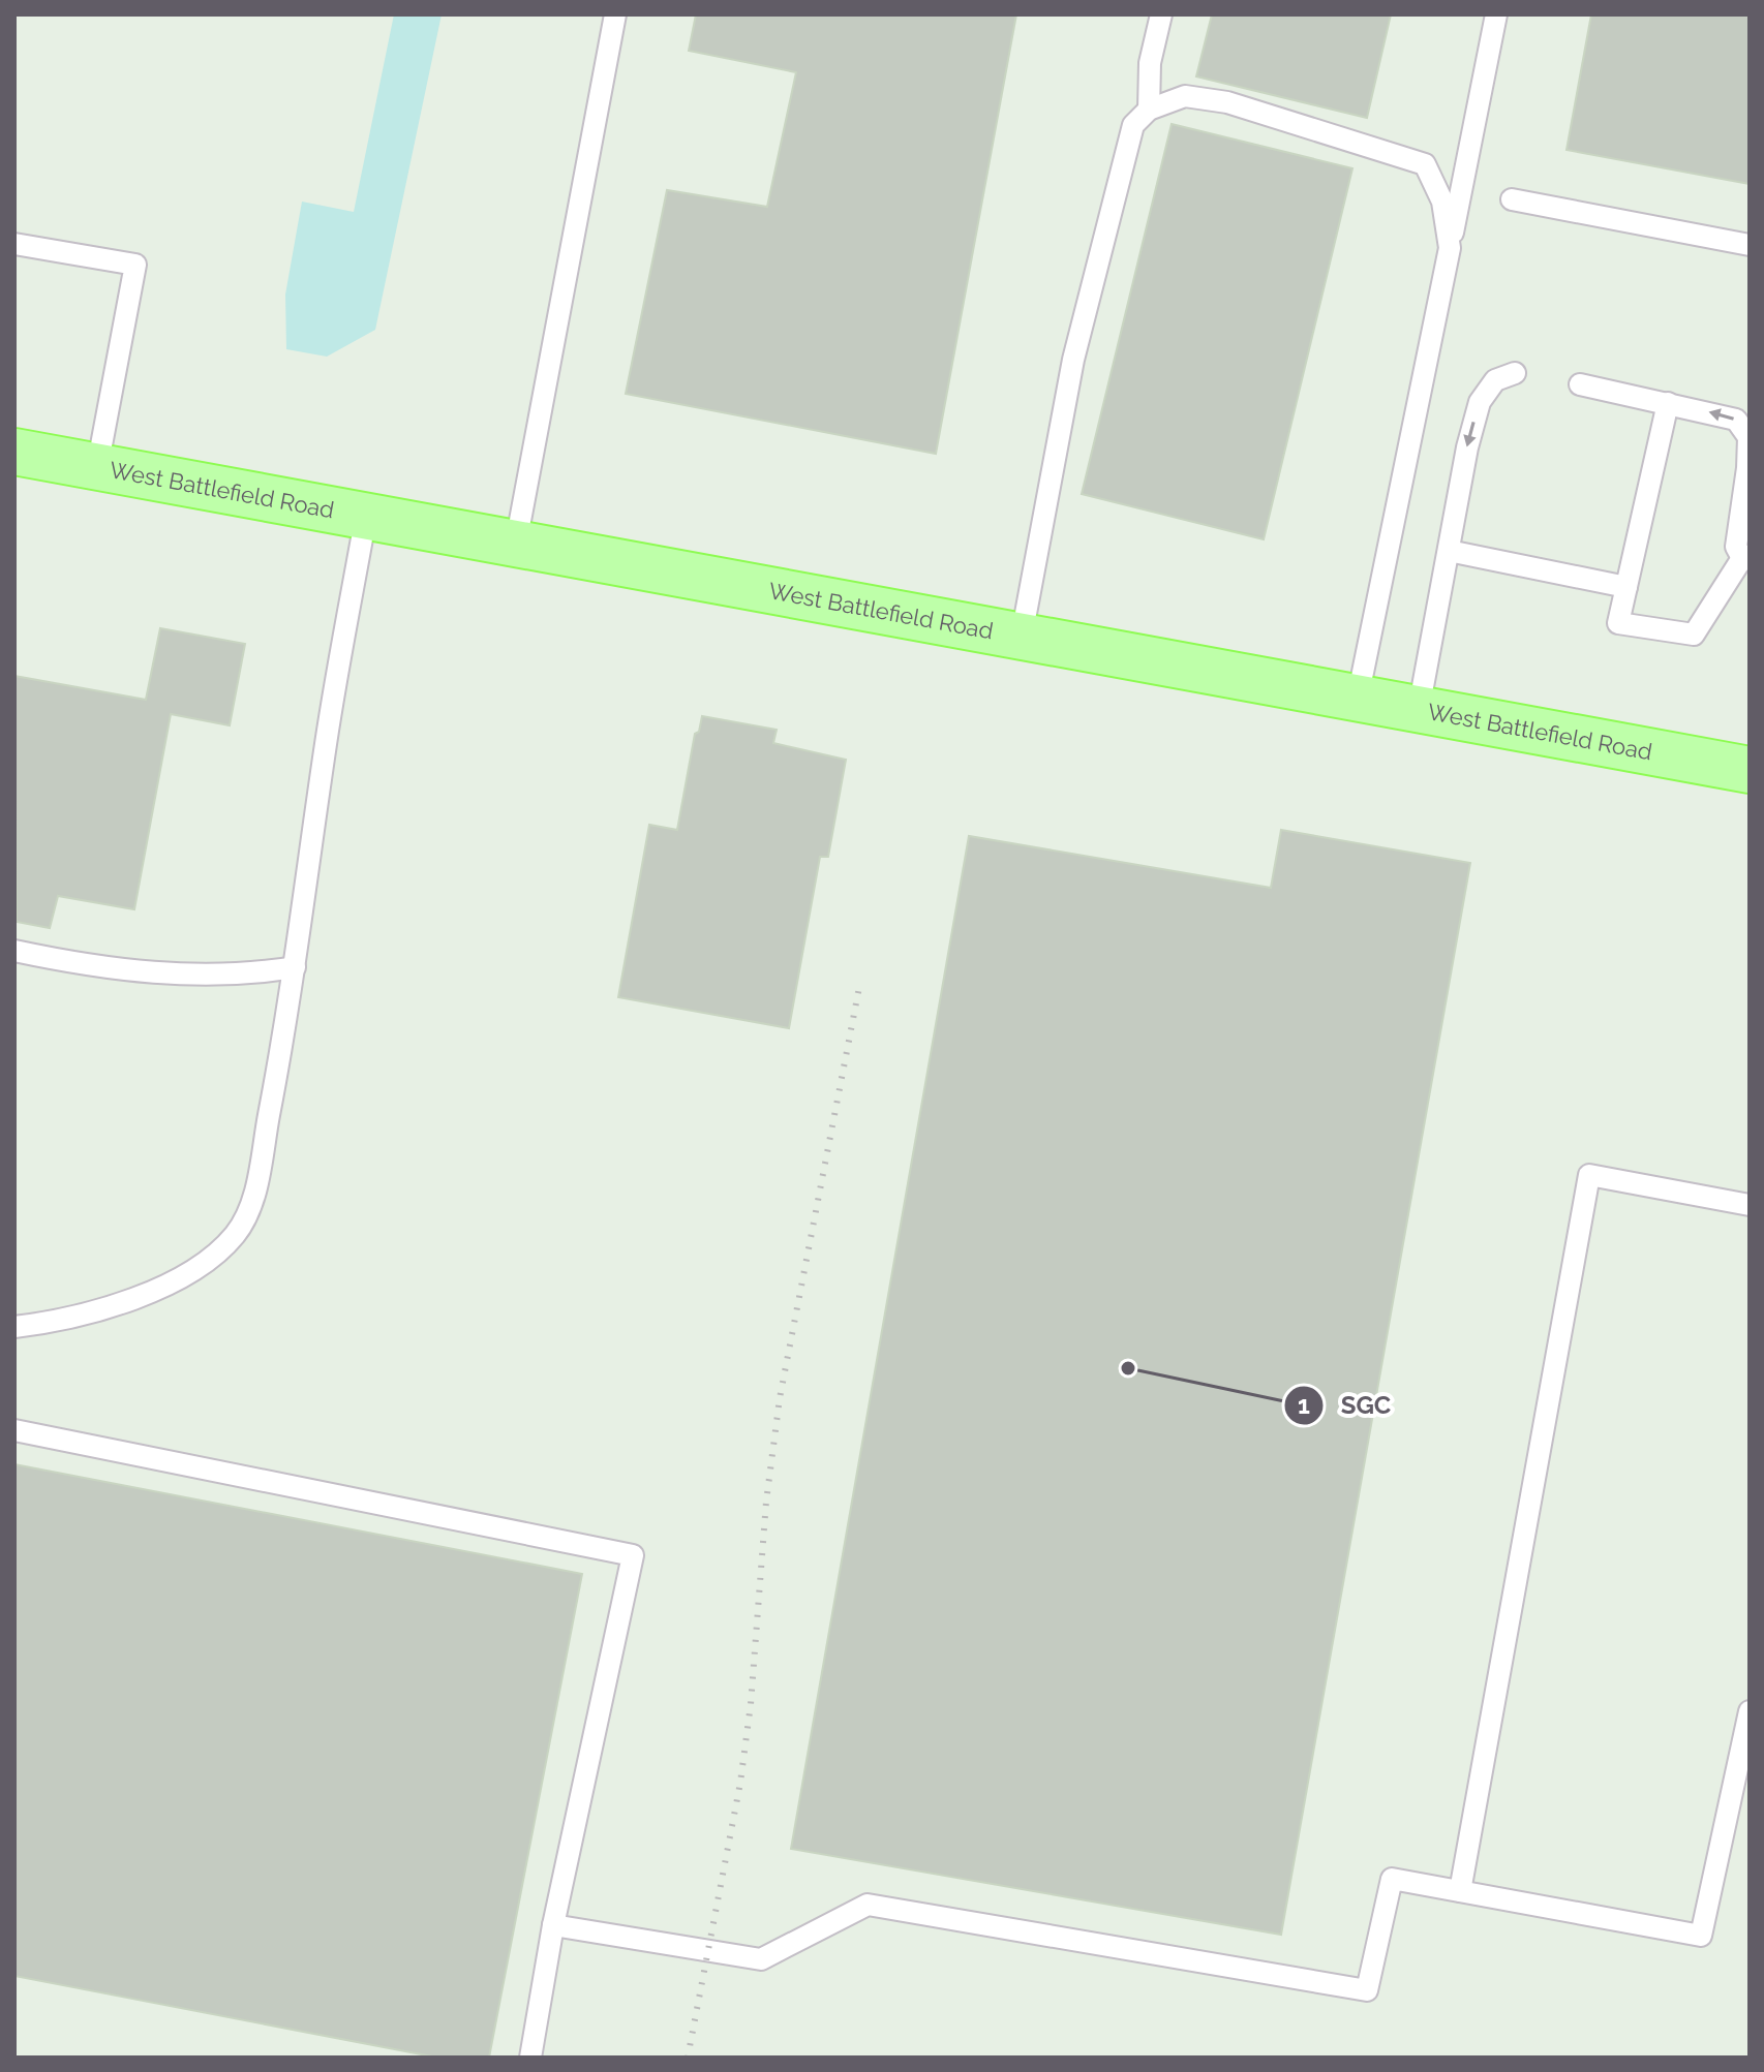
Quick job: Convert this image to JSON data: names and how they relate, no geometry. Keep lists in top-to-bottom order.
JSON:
{
  "streets": {
    "main road": ["West Battlefield Road"]
  },
  "places": ["SGC"]
}
